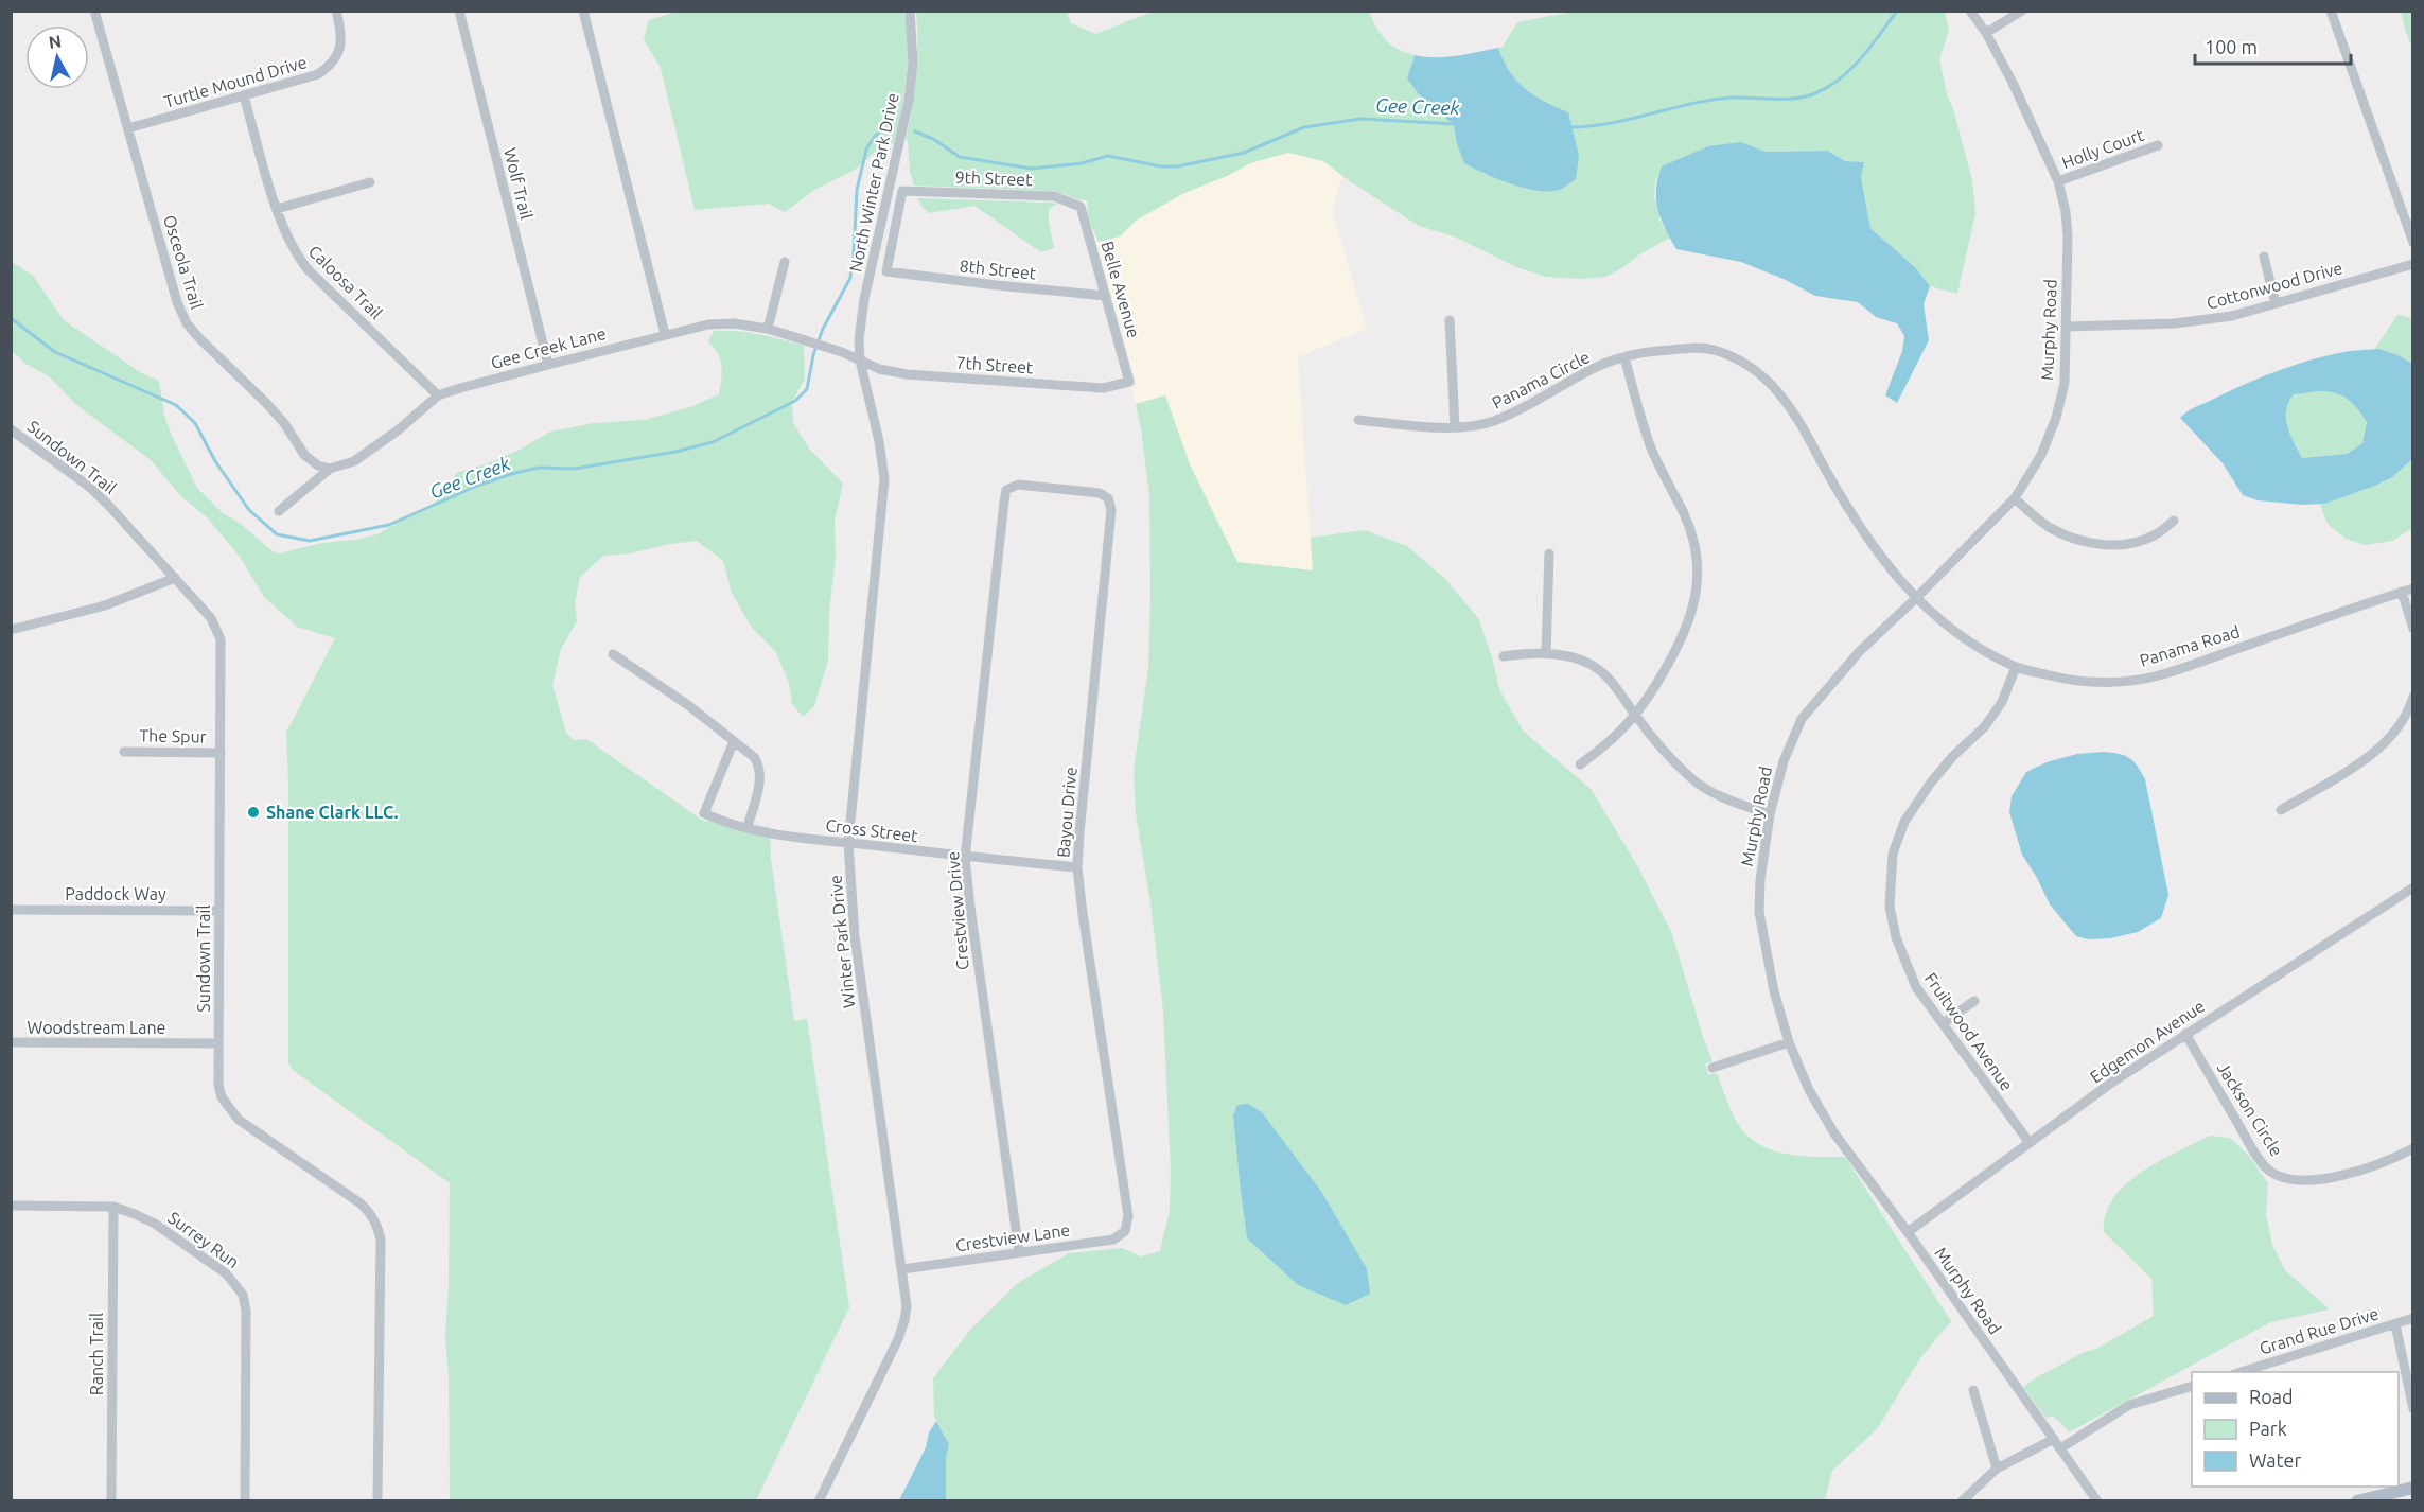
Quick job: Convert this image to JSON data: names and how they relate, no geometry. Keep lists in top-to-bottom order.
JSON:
{
  "streets": {
    "street": [
      "Turtle Mound Drive",
      "Holly Court",
      "9th Street",
      "North Winter Park Drive",
      "Wolf Trail",
      "Osceola Trail",
      "8th Street",
      "Caloosa Trail",
      "Cottonwood Drive",
      "Belle Avenue",
      "Murphy Road",
      "Gee Creek Lane",
      "7th Street",
      "Panama Circle",
      "Sundown Trail",
      "Panama Road",
      "The Spur",
      "Bayou Drive",
      "Cross Street",
      "Paddock Way",
      "Crestview Drive",
      "Winter Park Drive",
      "Woodstream Lane",
      "Fruitwood Avenue",
      "Edgemon Avenue",
      "Jackson Circle",
      "Crestview Lane",
      "Surrey Run",
      "Grand Rue Drive",
      "Ranch Trail"
    ]
  },
  "crossings": [
    ["Turtle Mound Drive", "Osceola Trail"],
    ["Turtle Mound Drive", "Caloosa Trail"],
    ["Holly Court", "Murphy Road"],
    ["9th Street", "8th Street"],
    ["9th Street", "Belle Avenue"],
    ["North Winter Park Drive", "Gee Creek Lane"],
    ["North Winter Park Drive", "7th Street"],
    ["North Winter Park Drive", "Winter Park Drive"],
    ["Wolf Trail", "Gee Creek Lane"],
    ["Osceola Trail", "Gee Creek Lane"],
    ["8th Street", "Belle Avenue"],
    ["Caloosa Trail", "Gee Creek Lane"],
    ["Cottonwood Drive", "Murphy Road"],
    ["Belle Avenue", "7th Street"],
    ["Murphy Road", "Panama Circle"],
    ["Murphy Road", "Panama Road"],
    ["Murphy Road", "Edgemon Avenue"],
    ["Gee Creek Lane", "7th Street"],
    ["Gee Creek Lane", "Winter Park Drive"],
    ["7th Street", "Winter Park Drive"],
    ["Panama Circle", "Panama Road"],
    ["Sundown Trail", "The Spur"],
    ["Sundown Trail", "Paddock Way"],
    ["Sundown Trail", "Woodstream Lane"],
    ["Panama Road", "Fruitwood Avenue"],
    ["Bayou Drive", "Cross Street"],
    ["Bayou Drive", "Crestview Drive"],
    ["Bayou Drive", "Crestview Lane"],
    ["Cross Street", "Crestview Drive"],
    ["Cross Street", "Winter Park Drive"],
    ["Crestview Drive", "Crestview Lane"],
    ["Winter Park Drive", "Crestview Lane"],
    ["Fruitwood Avenue", "Edgemon Avenue"],
    ["Edgemon Avenue", "Jackson Circle"],
    ["Surrey Run", "Ranch Trail"]
  ],
  "water": ["Gee Creek"],
  "places": ["Shane Clark LLC."],
  "legend": ["Road", "Park", "Water"],
  "scale_bar": "100 m",
  "north": "top"
}
